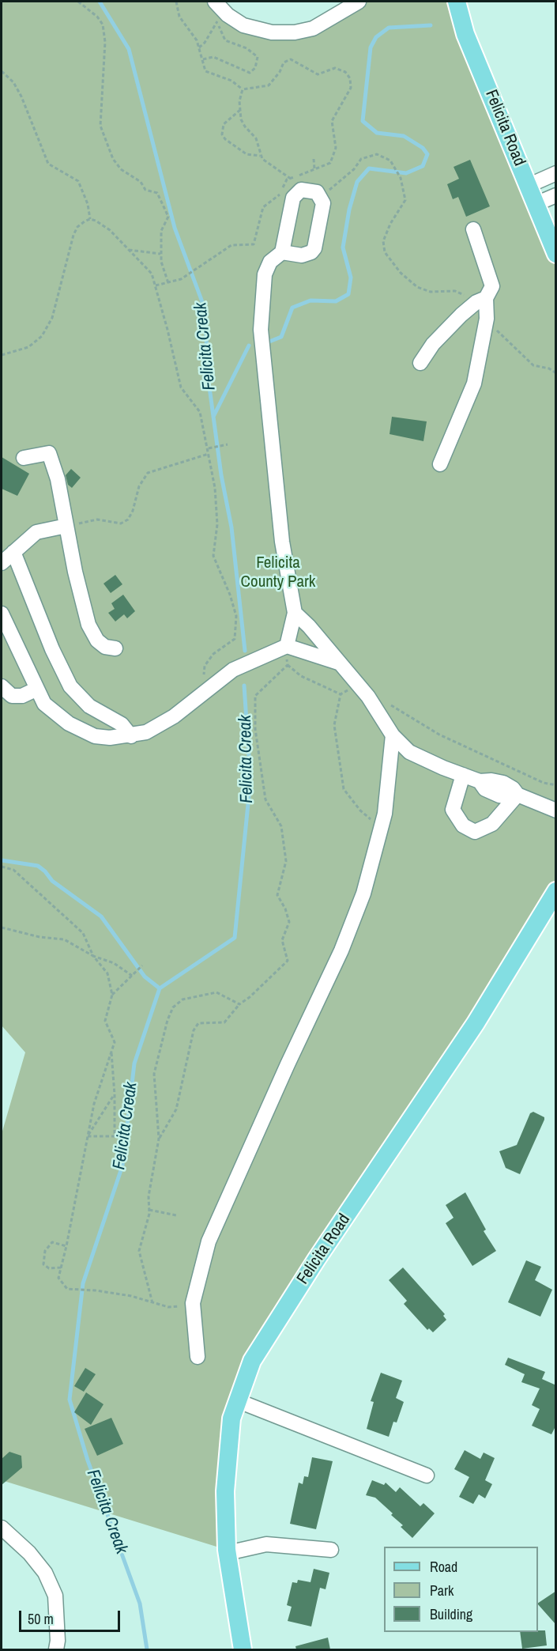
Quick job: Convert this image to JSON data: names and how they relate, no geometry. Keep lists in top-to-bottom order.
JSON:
{
  "streets": {
    "main road": ["Felicita Road"]
  },
  "water": ["Felicita Creak"],
  "parks": ["Felicita County Park"],
  "legend": ["Road", "Park", "Building"],
  "scale_bar": "50 m"
}
